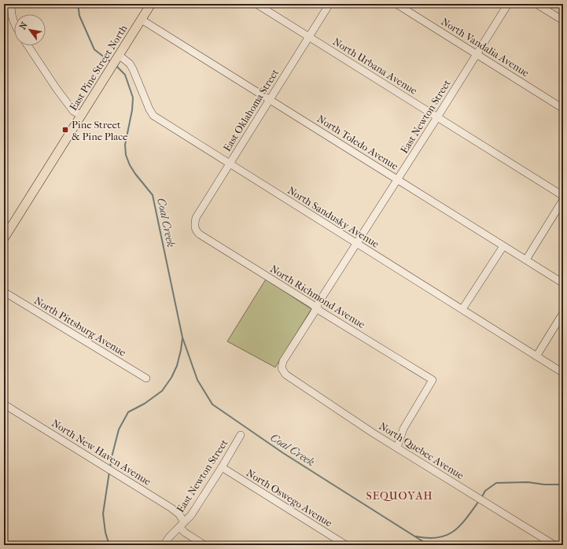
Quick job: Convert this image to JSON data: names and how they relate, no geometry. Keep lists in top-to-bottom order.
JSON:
{
  "streets": {
    "main road": ["East Pine Street North"],
    "street": [
      "North Vandalia Avenue",
      "North Urbana Avenue",
      "East Oklahoma Street",
      "East Newton Street",
      "North Toledo Avenue",
      "North Sandusky Avenue",
      "North Richmond Avenue",
      "North Pittsburg Avenue",
      "North Quebec Avenue",
      "North New Haven Avenue",
      "North Oswego Avenue"
    ]
  },
  "crossings": [
    ["North Vandalia Avenue", "East Newton Street"],
    ["North Urbana Avenue", "East Oklahoma Street"],
    ["North Urbana Avenue", "East Newton Street"],
    ["East Pine Street North", "North Toledo Avenue"],
    ["East Pine Street North", "North Sandusky Avenue"],
    ["East Oklahoma Street", "North Toledo Avenue"],
    ["East Oklahoma Street", "North Sandusky Avenue"],
    ["East Oklahoma Street", "North Richmond Avenue"],
    ["East Newton Street", "North Toledo Avenue"],
    ["East Newton Street", "North Sandusky Avenue"],
    ["East Newton Street", "North Richmond Avenue"],
    ["East Newton Street", "North Quebec Avenue"],
    ["East Newton Street", "North New Haven Avenue"],
    ["East Newton Street", "North Oswego Avenue"],
    ["North Richmond Avenue", "North Quebec Avenue"]
  ],
  "districts": ["SEQUOYAH"],
  "water": ["Coal Creek"],
  "places": {
    "transit": ["Pine Street & Pine Place"]
  },
  "north": "top left"
}
